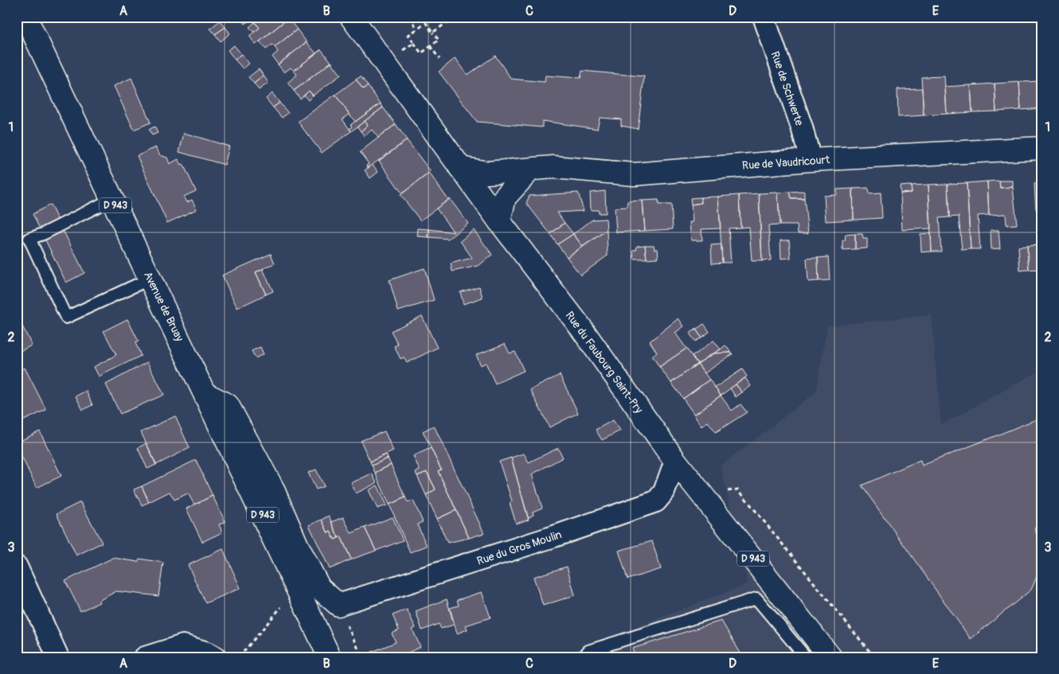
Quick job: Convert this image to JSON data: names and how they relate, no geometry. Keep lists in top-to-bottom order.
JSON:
{
  "streets": {
    "main road": [
      "Rue de Vaudricourt",
      "D 943",
      "Avenue de Bruay",
      "Rue du Faubourg Saint-Pry"
    ],
    "street": ["Rue de Schwerte", "Rue du Gros Moulin"]
  },
  "crossings": [
    ["Rue de Schwerte", "Rue de Vaudricourt"],
    ["Rue de Vaudricourt", "Rue du Faubourg Saint-Pry"],
    ["Rue du Faubourg Saint-Pry", "Rue du Gros Moulin"]
  ],
  "grid": {
    "columns": [
      "A",
      "B",
      "C",
      "D",
      "E"
    ],
    "rows": ["1", "2", "3"]
  }
}
